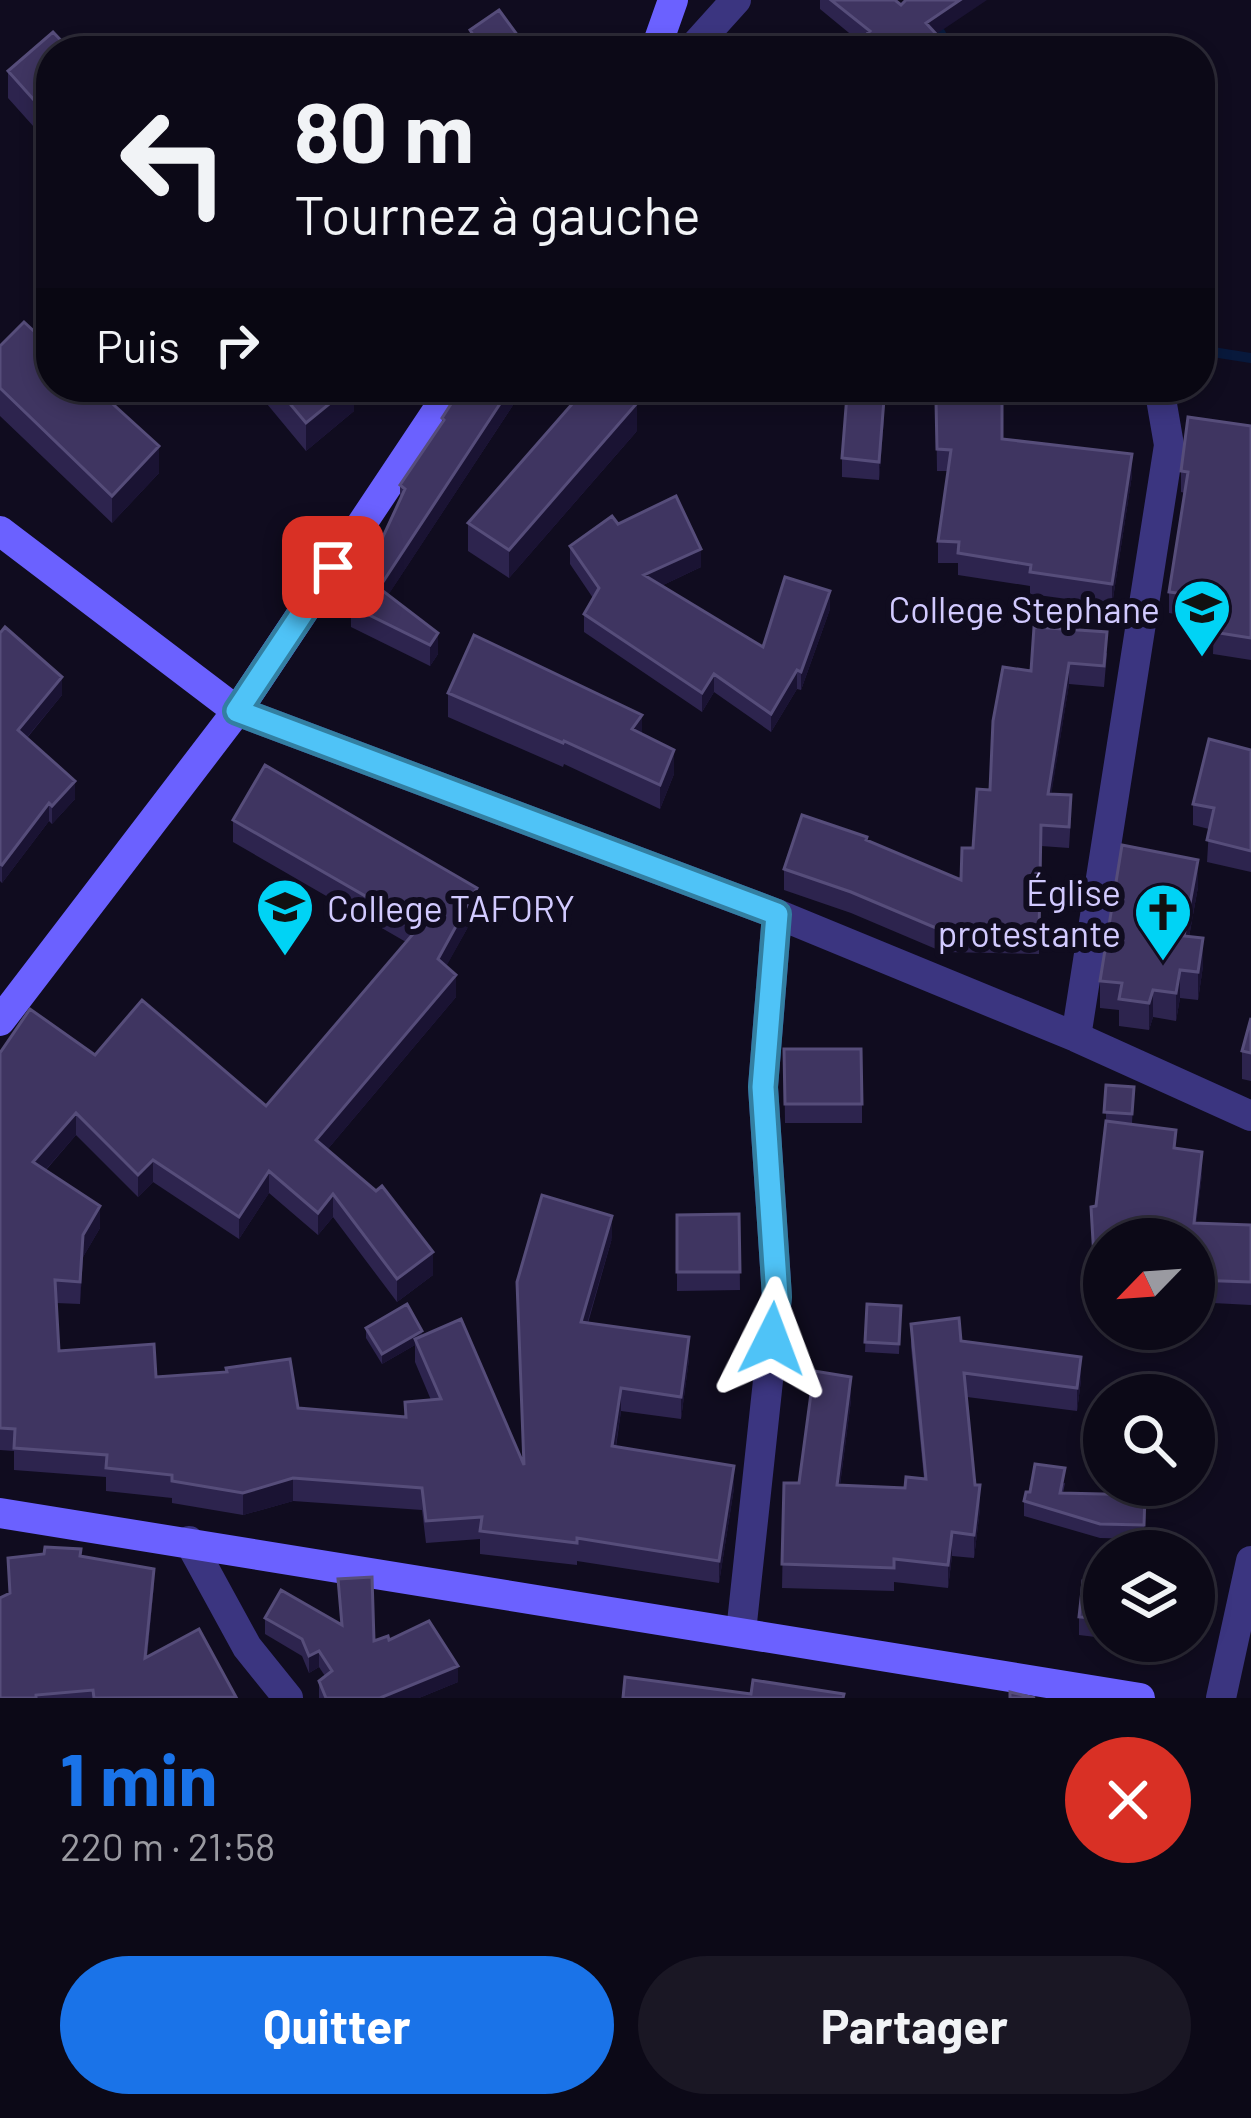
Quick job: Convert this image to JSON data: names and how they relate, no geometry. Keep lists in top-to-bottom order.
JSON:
{
  "places": {
    "school or university": ["College Stephane", "College TAFORY"],
    "church": ["Église protestante"]
  },
  "north": "bottom left",
  "page": {
    "turn": ["80 m", "Tournez à gauche"],
    "then": "Puis",
    "heading": ["1 min", "220 m · 21:58"],
    "buttons": ["Quitter", "Partager"]
  }
}
